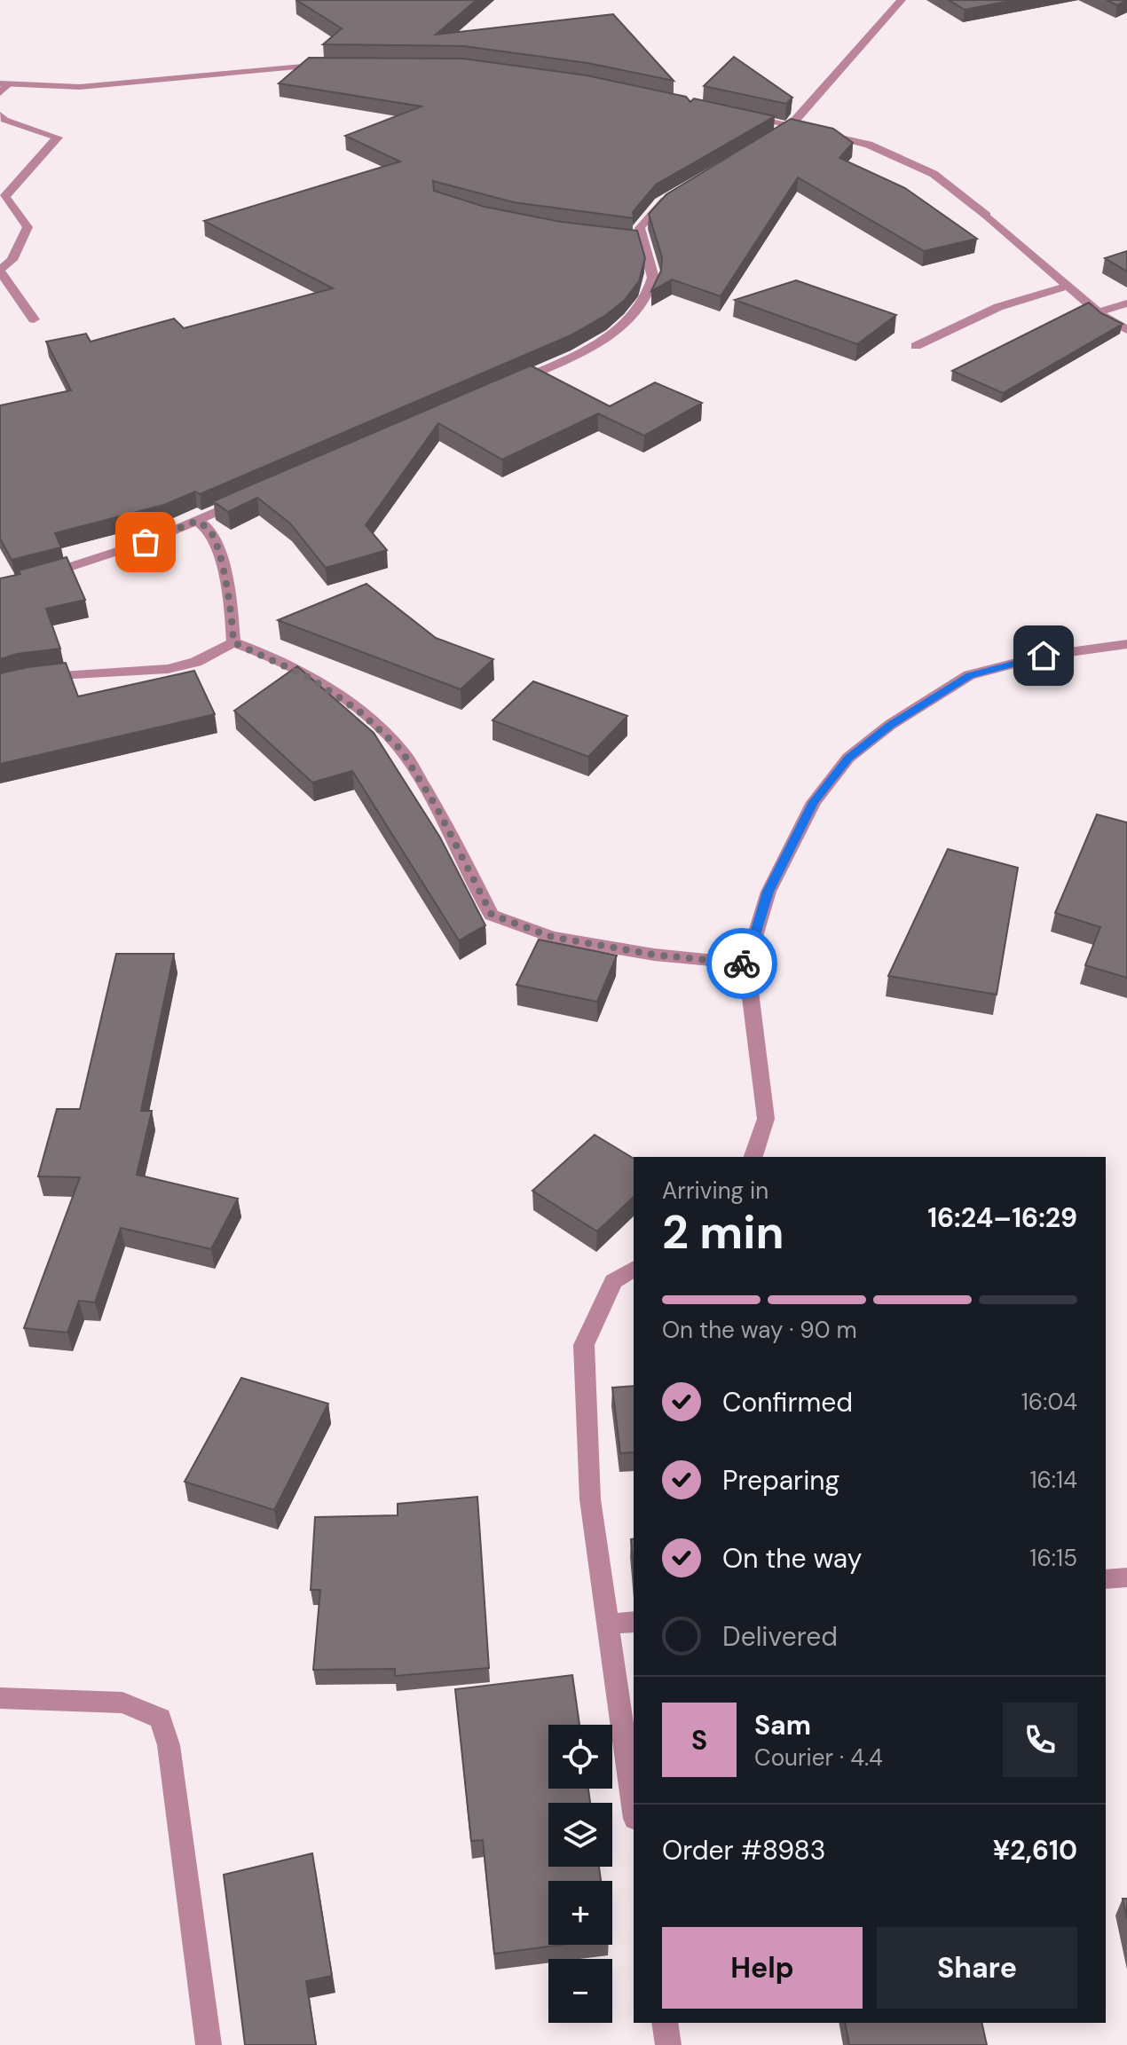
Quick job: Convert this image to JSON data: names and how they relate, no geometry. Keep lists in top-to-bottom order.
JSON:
{
  "page": {
    "heading": ["2 min", "Arriving in", "16:24–16:29"],
    "panel": [
      "Sam",
      "Courier · 4.4",
      "Order #8983",
      "¥2,610"
    ],
    "bar": "On the way · 90 m",
    "list": [
      ["Confirmed", "16:04"],
      ["Preparing", "16:14"],
      ["On the way", "16:15"],
      "Delivered"
    ],
    "round": "S",
    "map_buttons": ["+", "−"],
    "buttons": ["Help", "Share"]
  }
}
